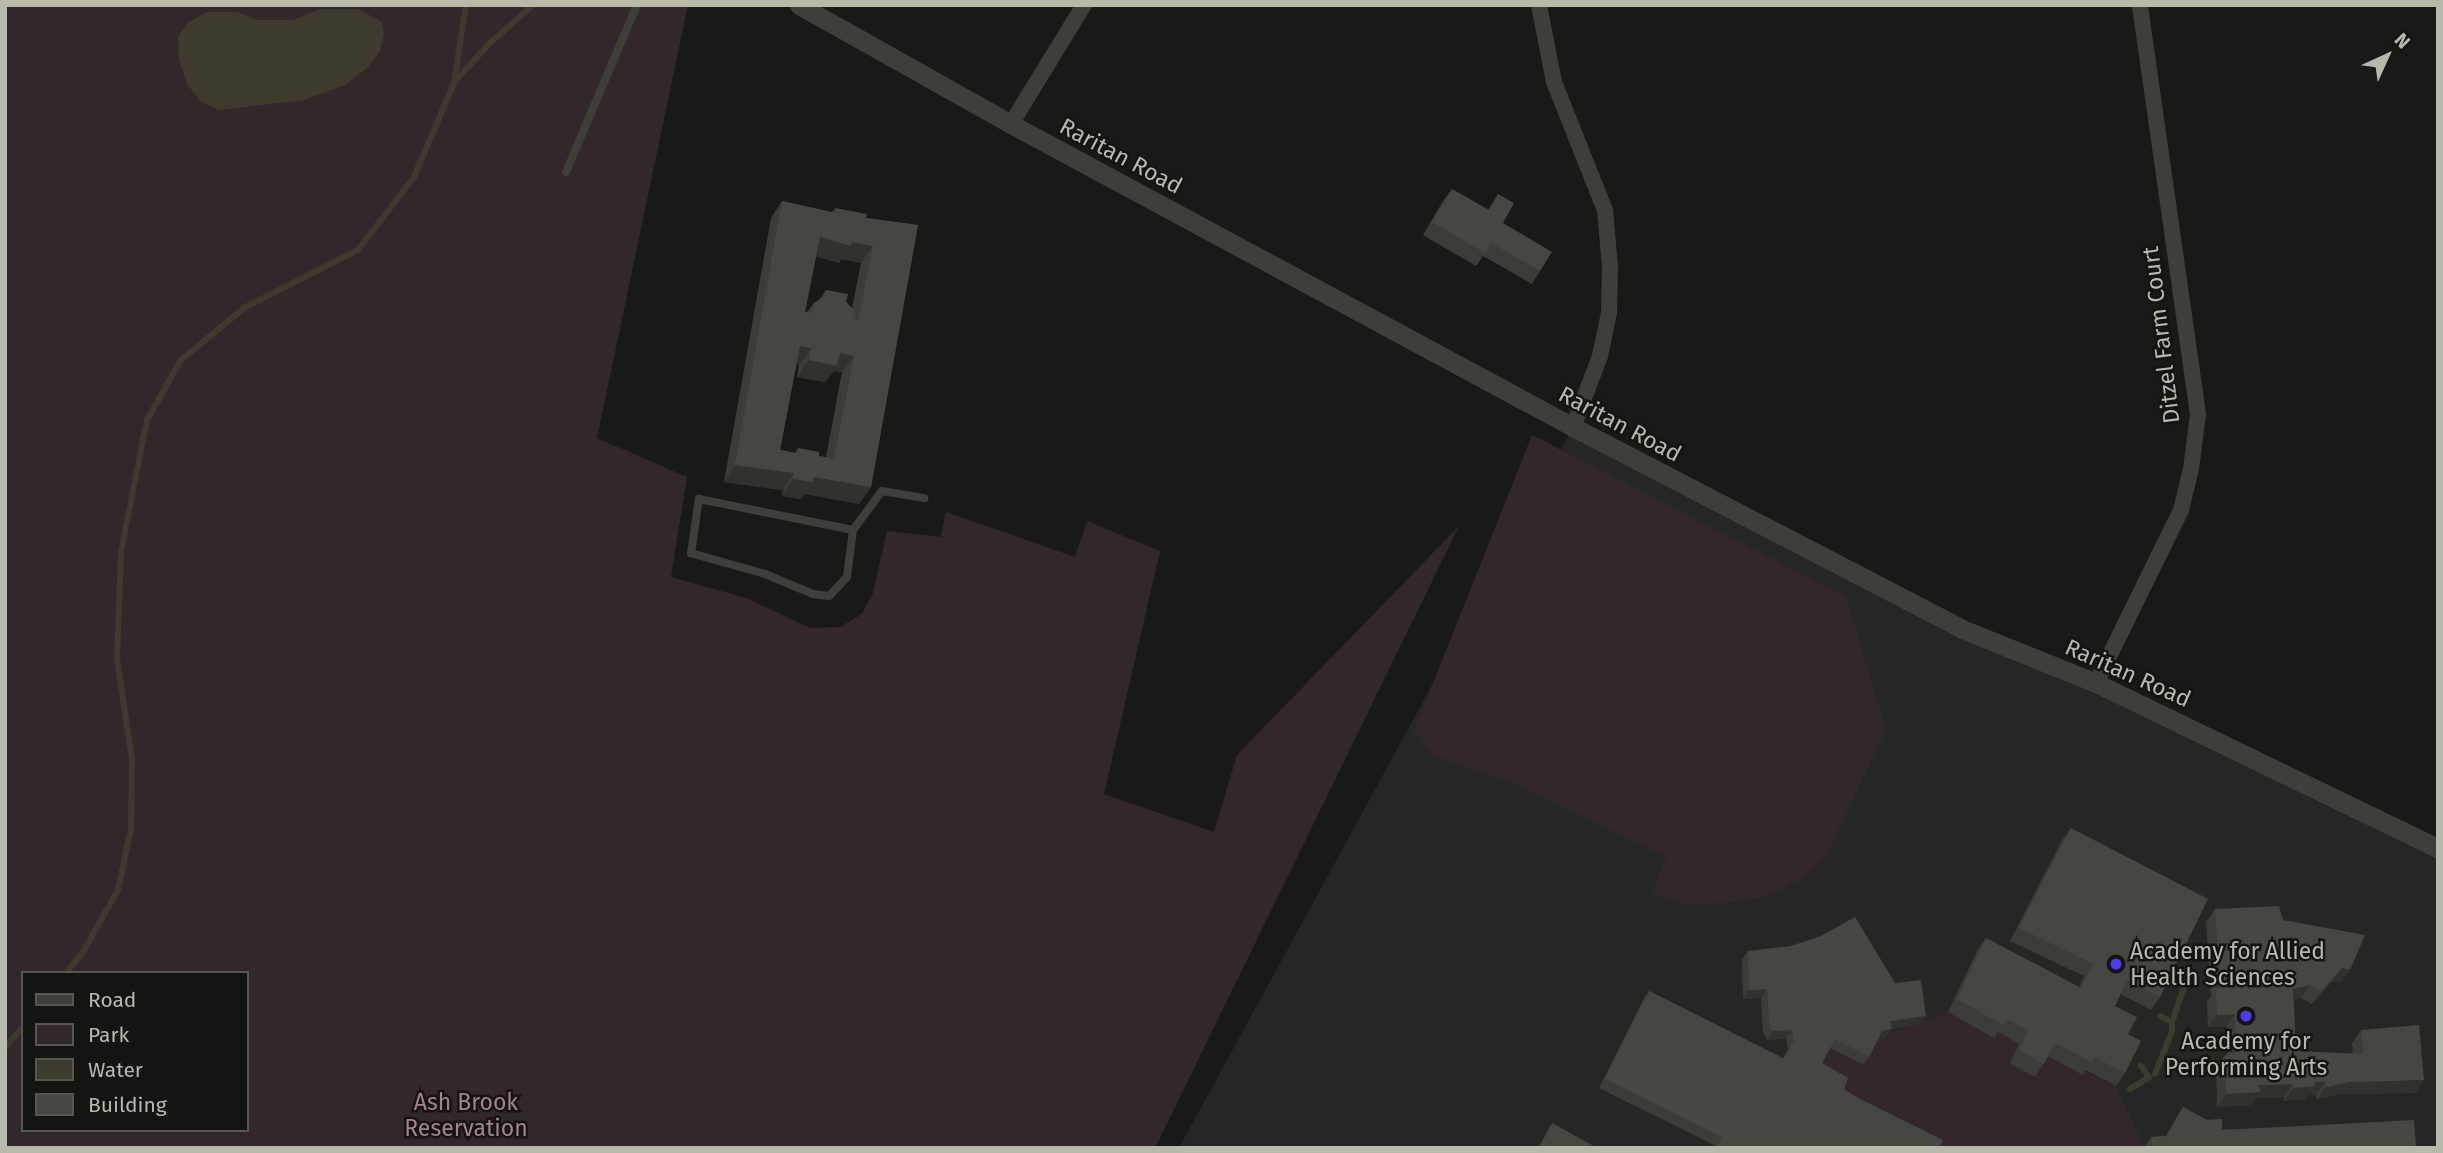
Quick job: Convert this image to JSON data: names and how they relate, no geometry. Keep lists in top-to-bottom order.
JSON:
{
  "streets": {
    "street": ["Raritan Road", "Ditzel Farm Court"]
  },
  "crossings": [
    ["Raritan Road", "Ditzel Farm Court"]
  ],
  "parks": ["Ash Brook Reservation"],
  "places": ["Academy for Allied Health Sciences", "Academy for Performing Arts"],
  "legend": [
    "Road",
    "Park",
    "Water",
    "Building"
  ],
  "north": "top right"
}
